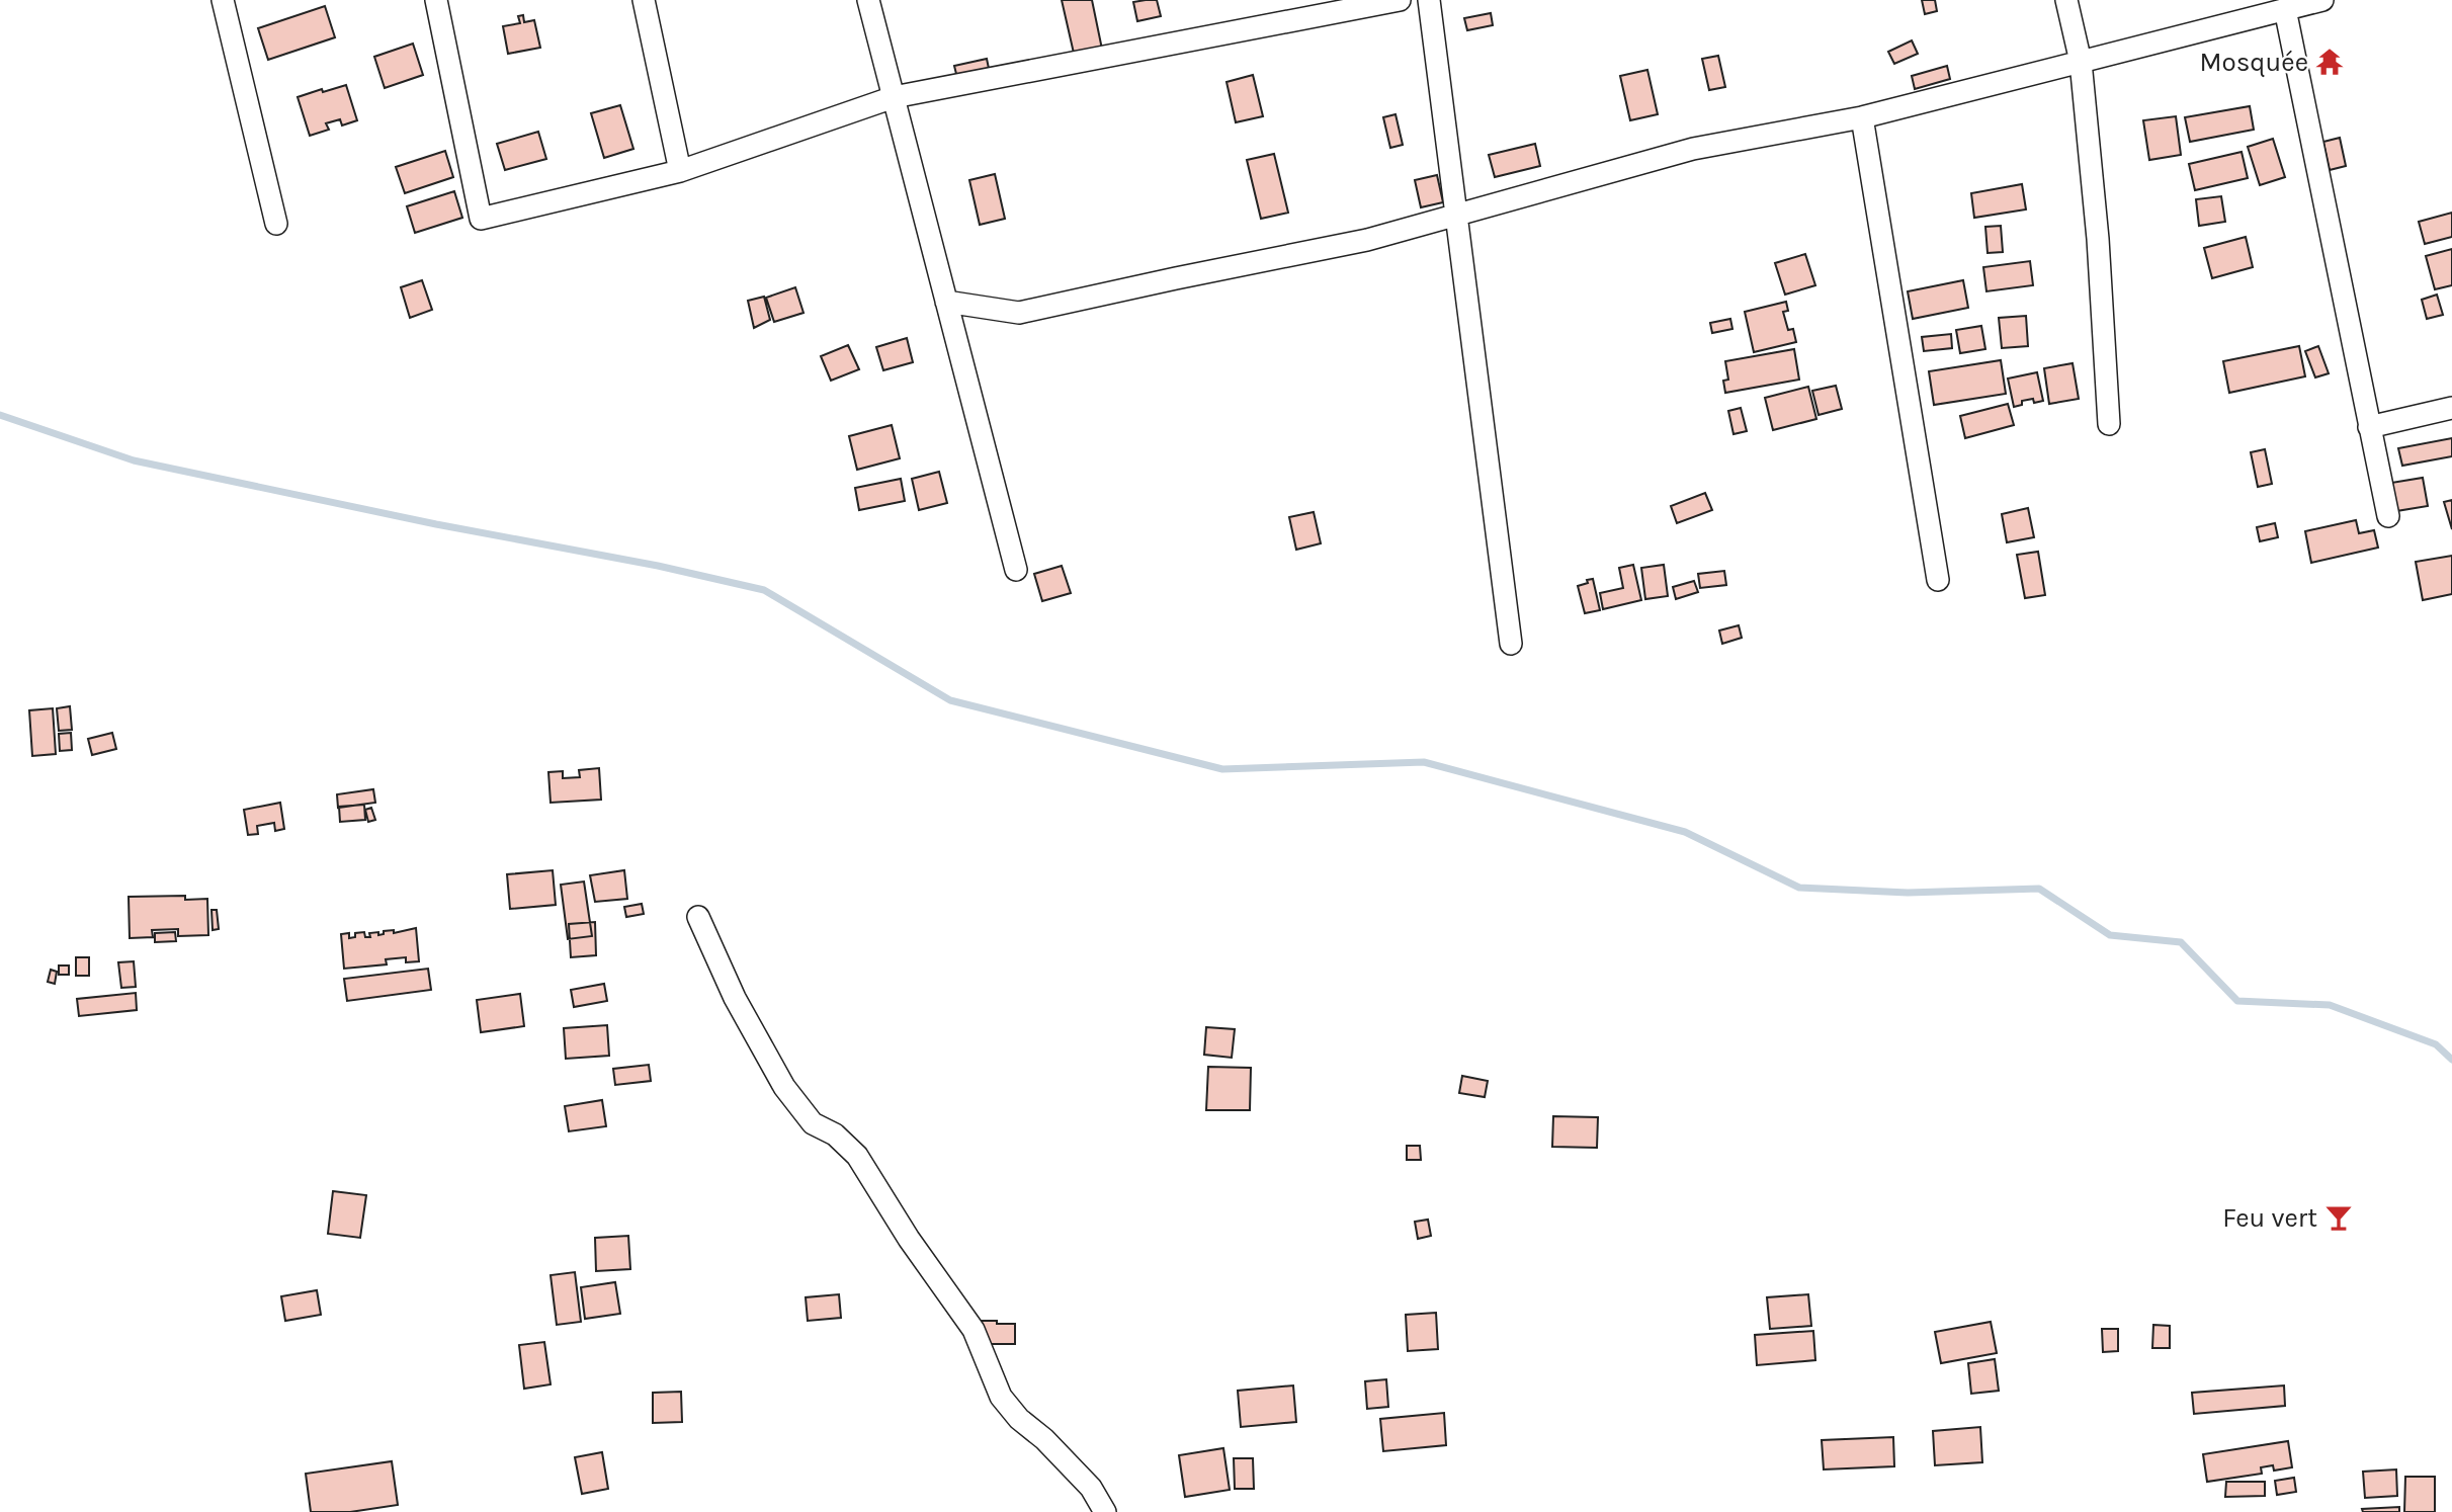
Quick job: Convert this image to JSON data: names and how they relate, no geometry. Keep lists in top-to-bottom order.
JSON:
{
  "places": {
    "temple": ["Mosquée"],
    "bar": ["Feu vert"]
  }
}
